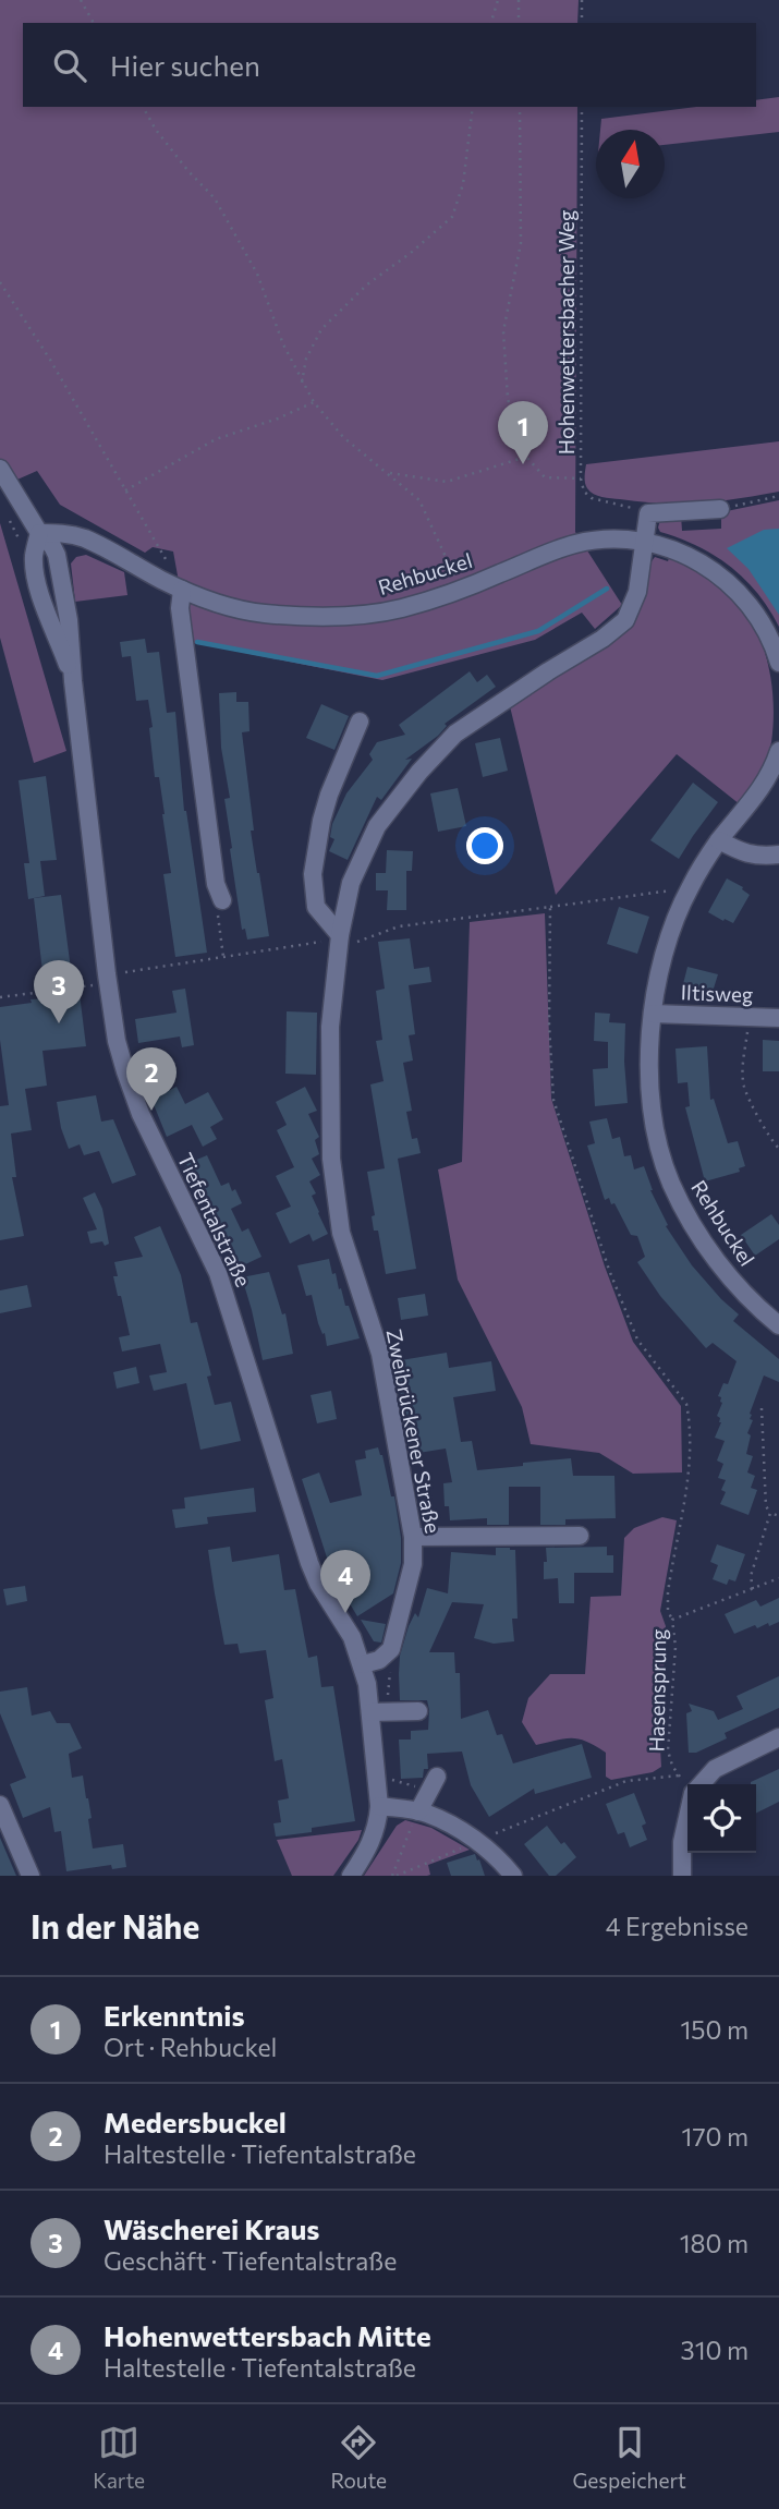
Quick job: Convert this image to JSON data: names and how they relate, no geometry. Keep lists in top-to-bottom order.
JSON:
{
  "streets": {
    "street": [
      "Rehbuckel",
      "Iltisweg",
      "Tiefentalstraße",
      "Zweibrückener Straße"
    ],
    "path": ["Hohenwettersbacher Weg", "Hasensprung"]
  },
  "crossings": [
    ["Hohenwettersbacher Weg", "Zweibrückener Straße"],
    ["Rehbuckel", "Iltisweg"],
    ["Rehbuckel", "Tiefentalstraße"],
    ["Rehbuckel", "Zweibrückener Straße"],
    ["Tiefentalstraße", "Zweibrückener Straße"]
  ],
  "north": "top",
  "page": {
    "search": "Hier suchen",
    "pins": [
      "1",
      "3",
      "2",
      "4"
    ],
    "heading": ["In der Nähe", "4 Ergebnisse"],
    "list": [
      {
        "mark": "1",
        "name": "Erkenntnis",
        "note": "Ort · Rehbuckel",
        "value": "150 m"
      },
      {
        "mark": "2",
        "name": "Medersbuckel",
        "note": "Haltestelle · Tiefentalstraße",
        "value": "170 m"
      },
      {
        "mark": "3",
        "name": "Wäscherei Kraus",
        "note": "Geschäft · Tiefentalstraße",
        "value": "180 m"
      },
      {
        "mark": "4",
        "name": "Hohenwettersbach Mitte",
        "note": "Haltestelle · Tiefentalstraße",
        "value": "310 m"
      }
    ],
    "nav": ["Karte", "Route", "Gespeichert"]
  }
}
